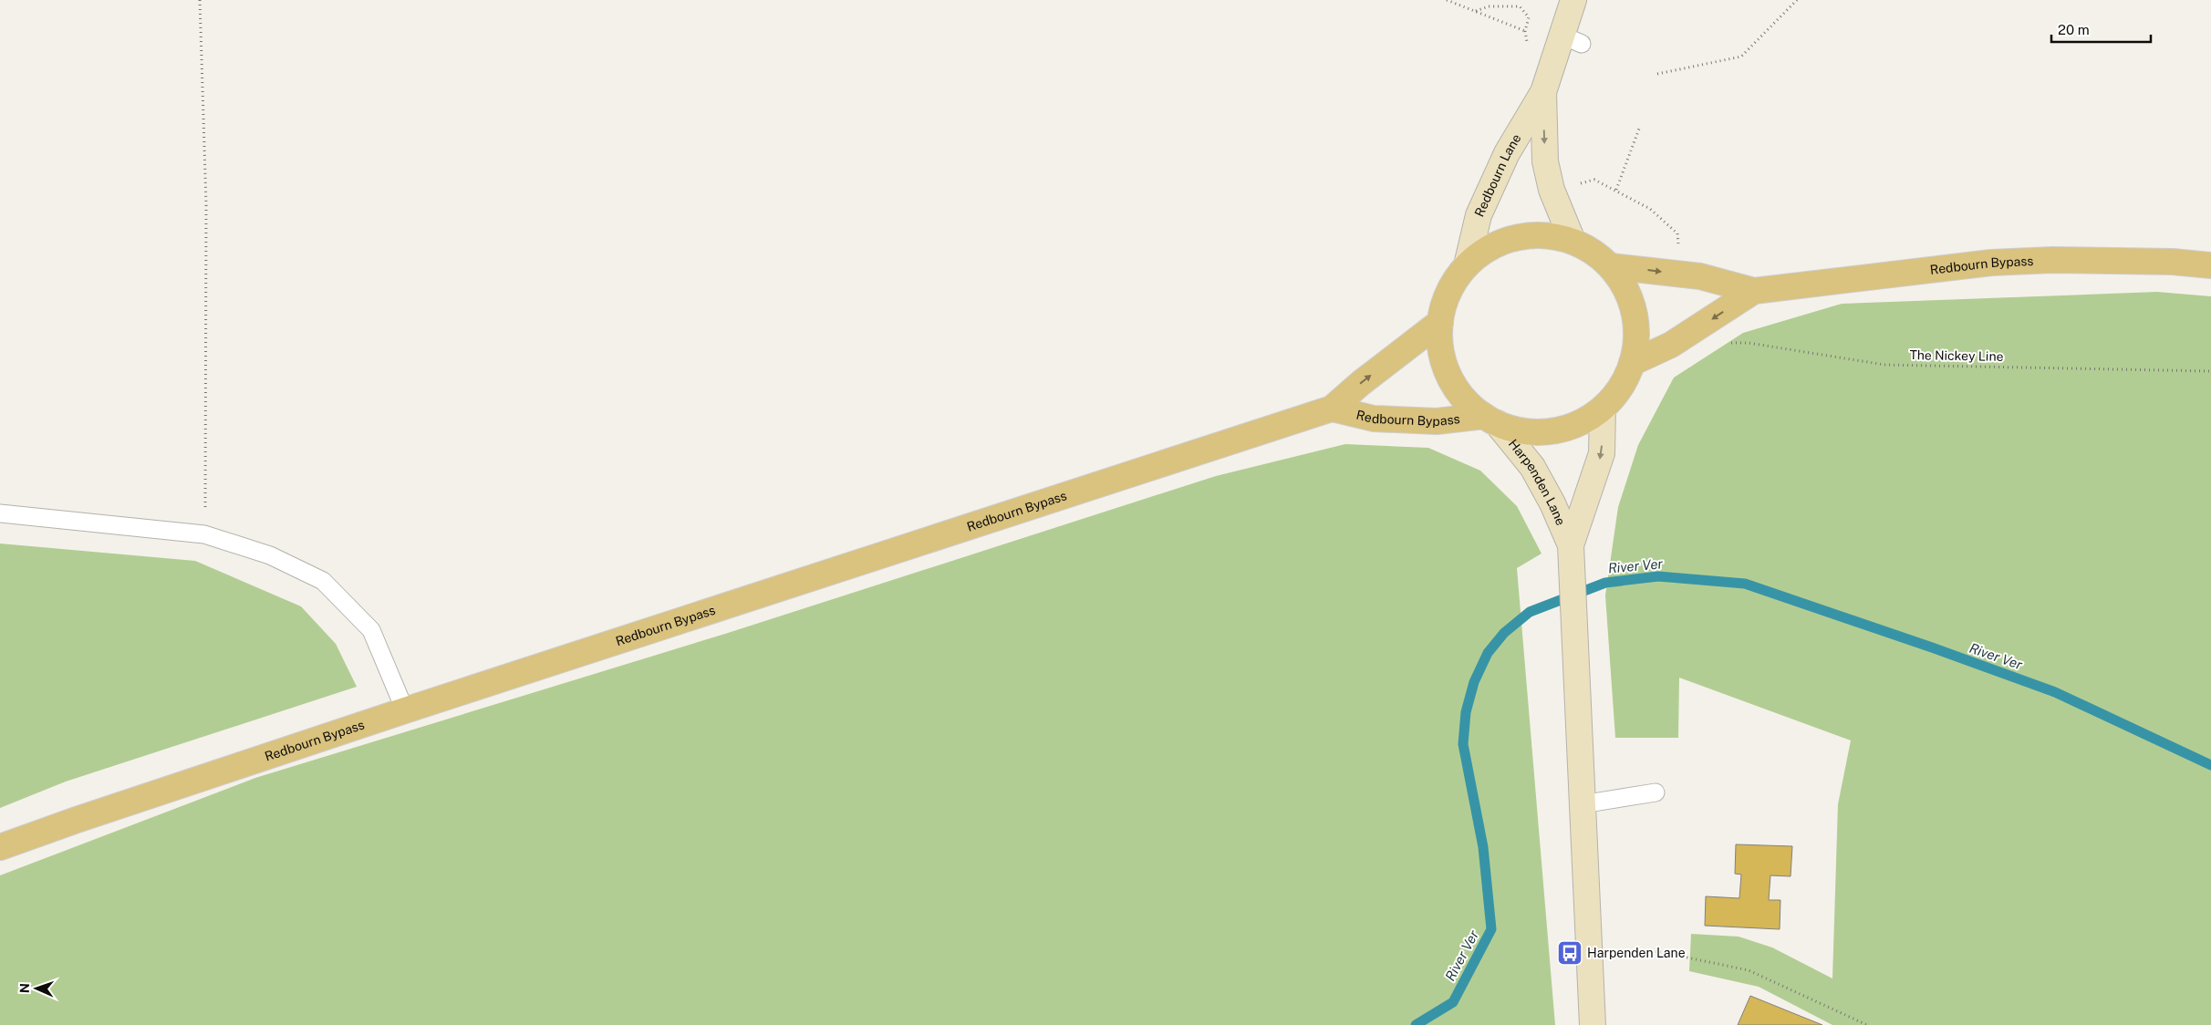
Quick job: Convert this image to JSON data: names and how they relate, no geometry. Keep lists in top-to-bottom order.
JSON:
{
  "streets": {
    "main road": ["Redbourn Bypass"],
    "street": ["Redbourn Lane", "Harpenden Lane"],
    "path": ["The Nickey Line"]
  },
  "crossings": [
    ["Redbourn Bypass", "Harpenden Lane"]
  ],
  "water": ["River Ver"],
  "places": {
    "bus stop": ["Harpenden Lane"]
  },
  "scale_bar": "20 m",
  "north": "left"
}
